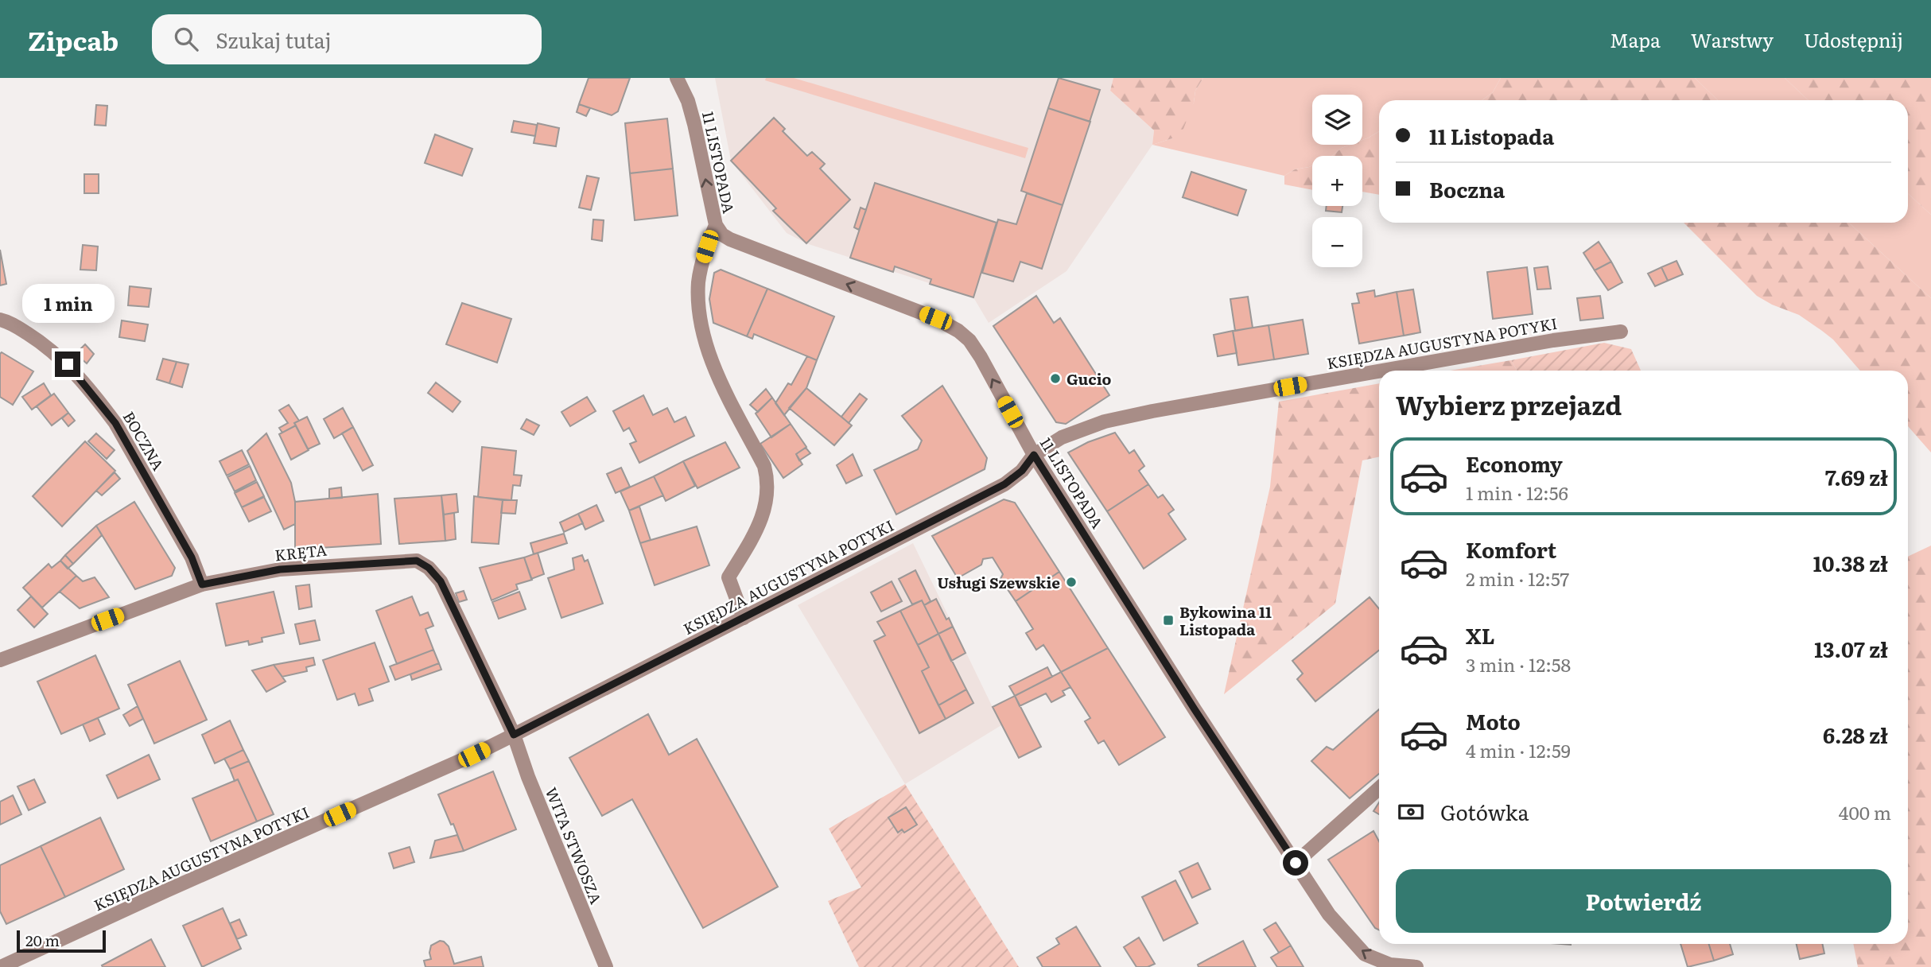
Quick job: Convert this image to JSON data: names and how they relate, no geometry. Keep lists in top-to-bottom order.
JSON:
{
  "streets": {
    "street": [
      "11 LISTOPADA",
      "KSIĘDZA AUGUSTYNA POTYKI",
      "BOCZNA",
      "KRĘTA",
      "WITA STWOSZA"
    ]
  },
  "crossings": [
    ["11 LISTOPADA", "KSIĘDZA AUGUSTYNA POTYKI"],
    ["KSIĘDZA AUGUSTYNA POTYKI", "KRĘTA"],
    ["KSIĘDZA AUGUSTYNA POTYKI", "WITA STWOSZA"],
    ["BOCZNA", "KRĘTA"],
    ["KRĘTA", "WITA STWOSZA"]
  ],
  "one_way": ["11 LISTOPADA"],
  "places": {
    "other": ["Gucio", "Usługi Szewskie"],
    "transit": ["Bykowina 11 Listopada"]
  },
  "scale_bar": "20 m",
  "page": {
    "header": "Zipcab",
    "search": "Szukaj tutaj",
    "nav": ["Mapa", "Warstwy", "Udostępnij"],
    "map_buttons": ["+", "−"],
    "banner": ["11 Listopada", "Boczna"],
    "bubble": "1 min",
    "heading": "Wybierz przejazd",
    "list": [
      {
        "name": "Economy",
        "note": "1 min · 12:56",
        "value": "7.69 zł"
      },
      {
        "name": "Komfort",
        "note": "2 min · 12:57",
        "value": "10.38 zł"
      },
      {
        "name": "XL",
        "note": "3 min · 12:58",
        "value": "13.07 zł"
      },
      {
        "name": "Moto",
        "note": "4 min · 12:59",
        "value": "6.28 zł"
      }
    ],
    "pay": ["Gotówka", "400 m"],
    "buttons": "Potwierdź",
    "scale": "20 m"
  }
}
